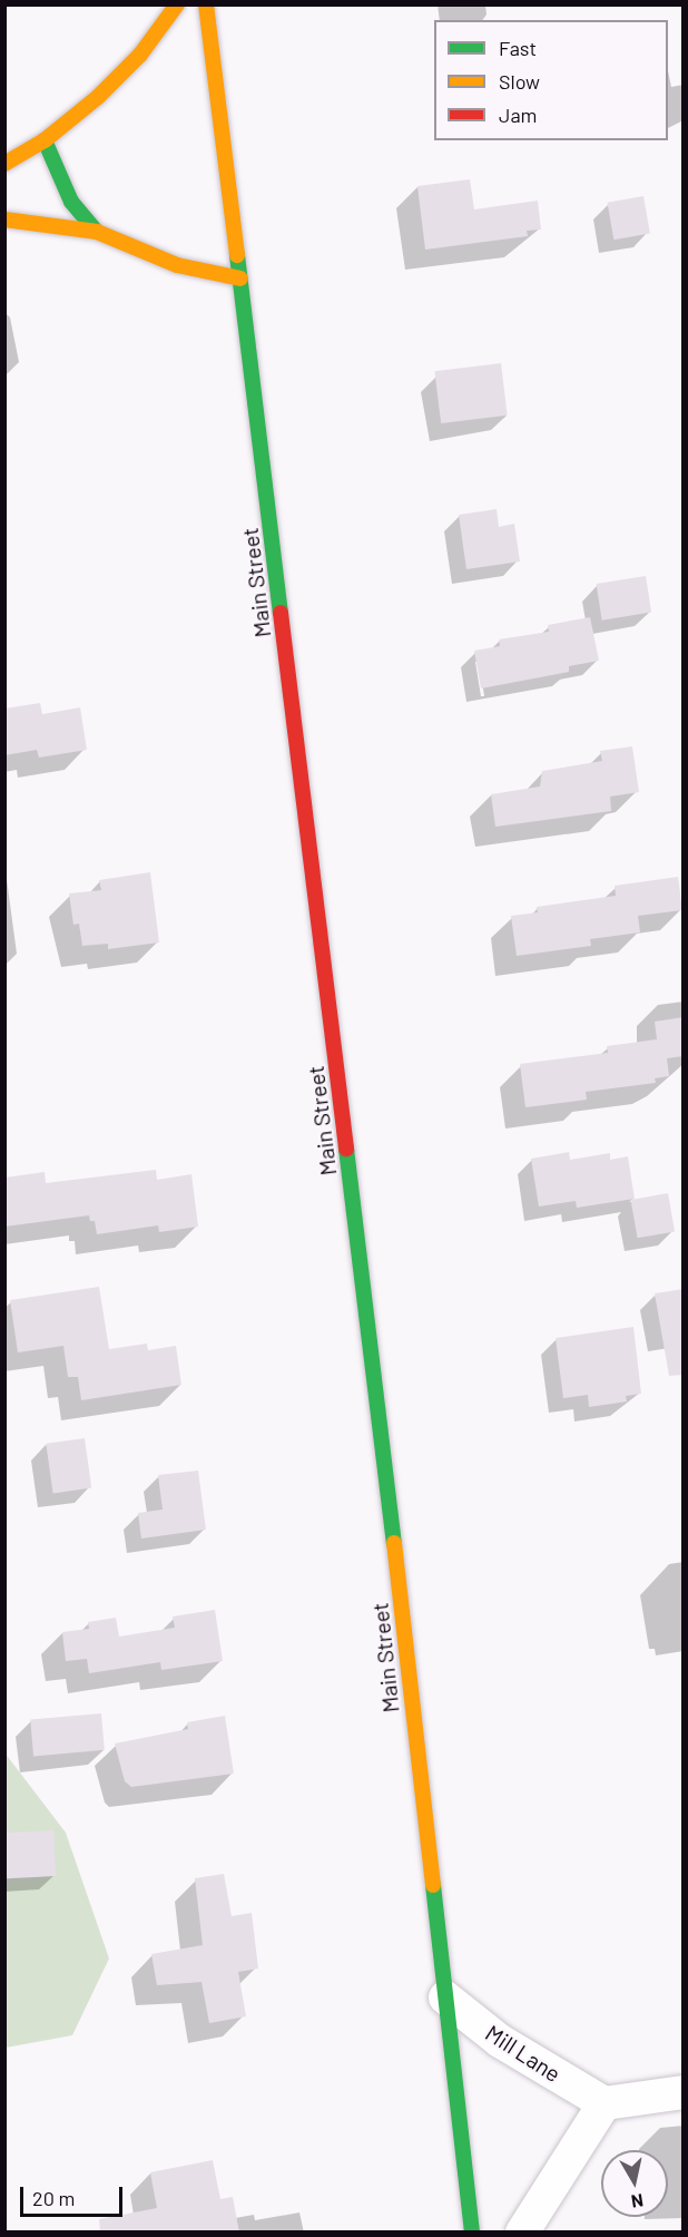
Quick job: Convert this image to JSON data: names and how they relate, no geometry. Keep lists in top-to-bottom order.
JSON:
{
  "streets": {
    "main road": ["Main Street"],
    "street": ["Mill Lane"]
  },
  "crossings": [
    ["Main Street", "Mill Lane"]
  ],
  "legend": ["Fast", "Slow", "Jam"],
  "scale_bar": "20 m",
  "north": "bottom"
}
